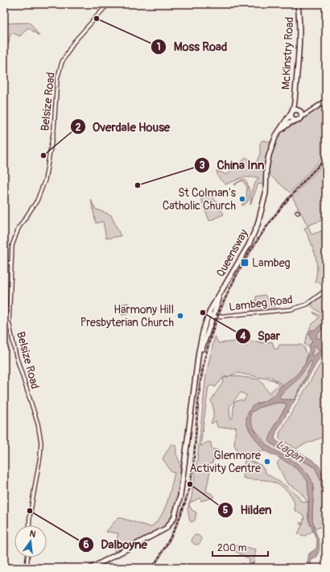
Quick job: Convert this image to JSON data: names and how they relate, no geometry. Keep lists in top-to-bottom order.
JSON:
{
  "streets": {
    "highway": ["McKinstry Road", "Queensway"],
    "street": ["Belsize Road", "Lambeg Road"]
  },
  "crossings": [
    ["McKinstry Road", "Queensway"],
    ["Queensway", "Lambeg Road"]
  ],
  "water": ["Lagan"],
  "places": {
    "other": [
      "Moss Road",
      "Overdale House",
      "China Inn",
      "St Colman's Catholic Church",
      "Spar",
      "Harmony Hill Presbyterian Church",
      "Glenmore Activity Centre",
      "Hilden",
      "Dalboyne"
    ],
    "transit": ["Lambeg"]
  },
  "scale_bar": "200 m",
  "north": "top"
}
